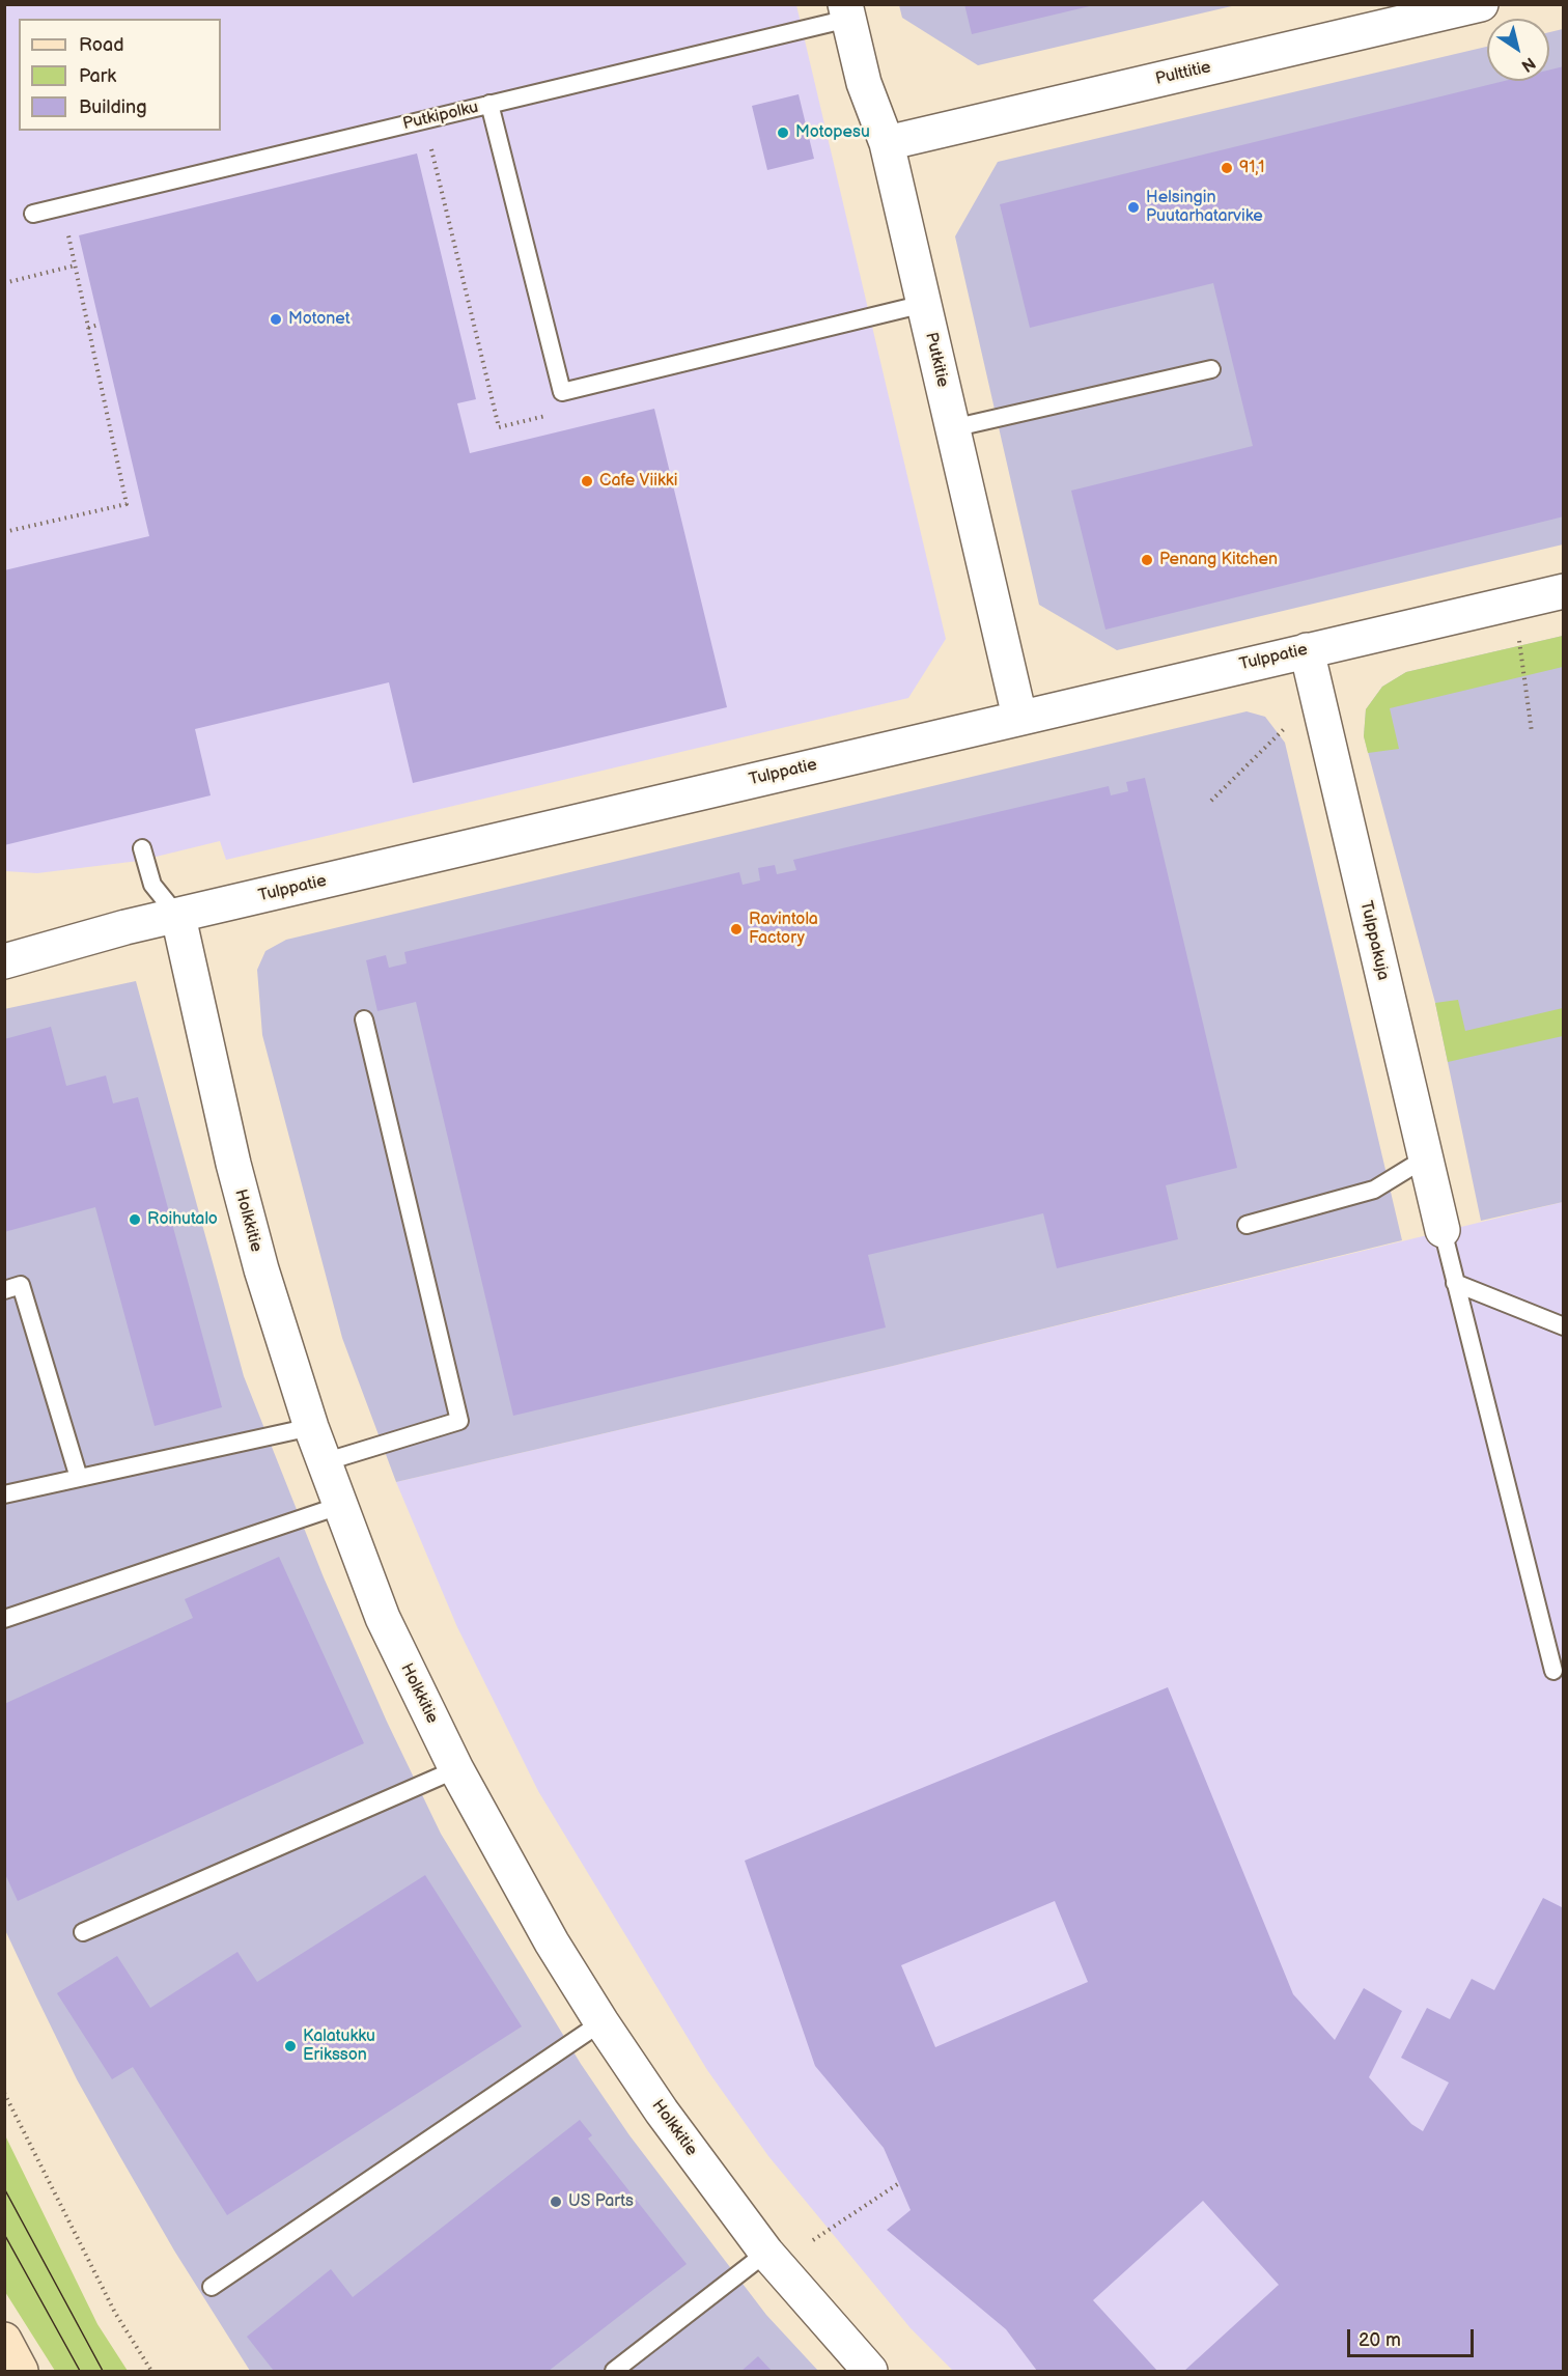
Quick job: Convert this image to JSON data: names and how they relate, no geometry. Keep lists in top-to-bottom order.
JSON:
{
  "streets": {
    "street": [
      "Pulttitie",
      "Putkitie",
      "Tulppatie",
      "Tulppakuja",
      "Holkkitie"
    ],
    "lane": ["Putkipolku"]
  },
  "crossings": [
    ["Pulttitie", "Putkitie"],
    ["Putkipolku", "Putkitie"],
    ["Putkitie", "Tulppatie"],
    ["Tulppatie", "Tulppakuja"],
    ["Tulppatie", "Holkkitie"]
  ],
  "places": [
    "Motopesu",
    "91,1",
    "Helsingin Puutarhatarvike",
    "Motonet",
    "Cafe Viikki",
    "Penang Kitchen",
    "Ravintola Factory",
    "Roihutalo",
    "Kalatukku Eriksson",
    "US Parts"
  ],
  "legend": ["Road", "Park", "Building"],
  "scale_bar": "20 m",
  "north": "bottom right"
}
